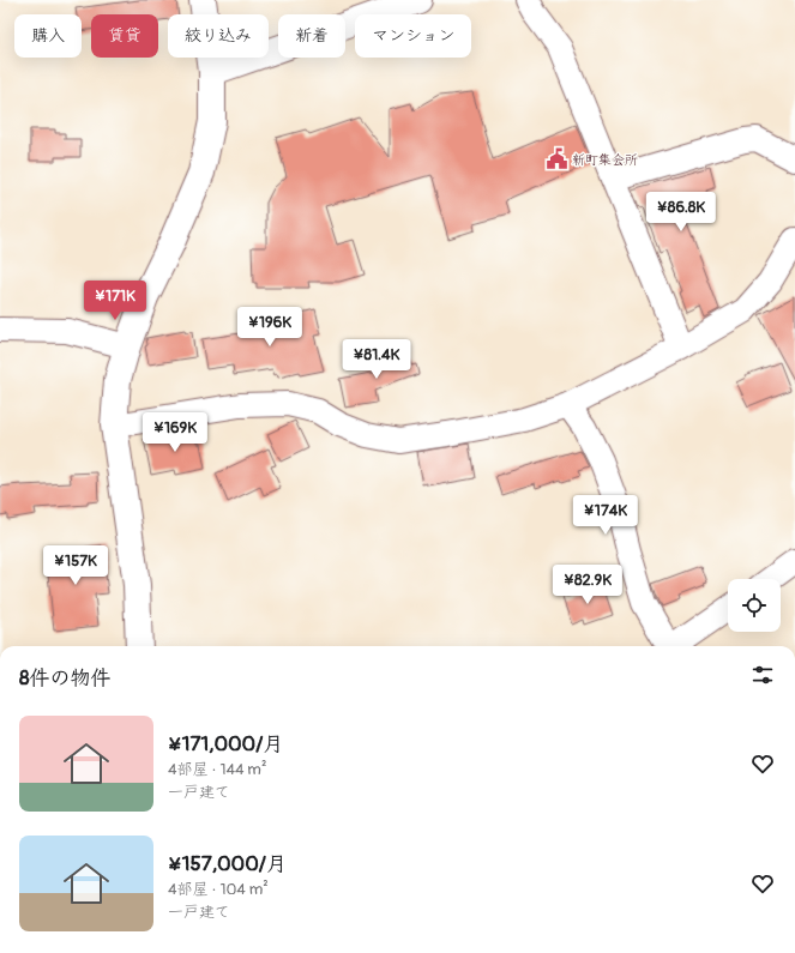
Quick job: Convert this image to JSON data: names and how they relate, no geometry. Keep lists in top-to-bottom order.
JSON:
{
  "places": {
    "public building": ["新町集会所"]
  },
  "page": {
    "chip": [
      "購入",
      "賃貸",
      "絞り込み",
      "新着",
      "マンション"
    ],
    "price": [
      "¥86.8K",
      "¥171K",
      "¥196K",
      "¥81.4K",
      "¥169K",
      "¥174K",
      "¥157K",
      "¥82.9K"
    ],
    "heading": "8件の物件",
    "list": [
      {
        "name": "¥171,000/月",
        "note": "4部屋 · 144 m² · 一戸建て"
      },
      {
        "name": "¥157,000/月",
        "note": "4部屋 · 104 m² · 一戸建て"
      }
    ]
  }
}
